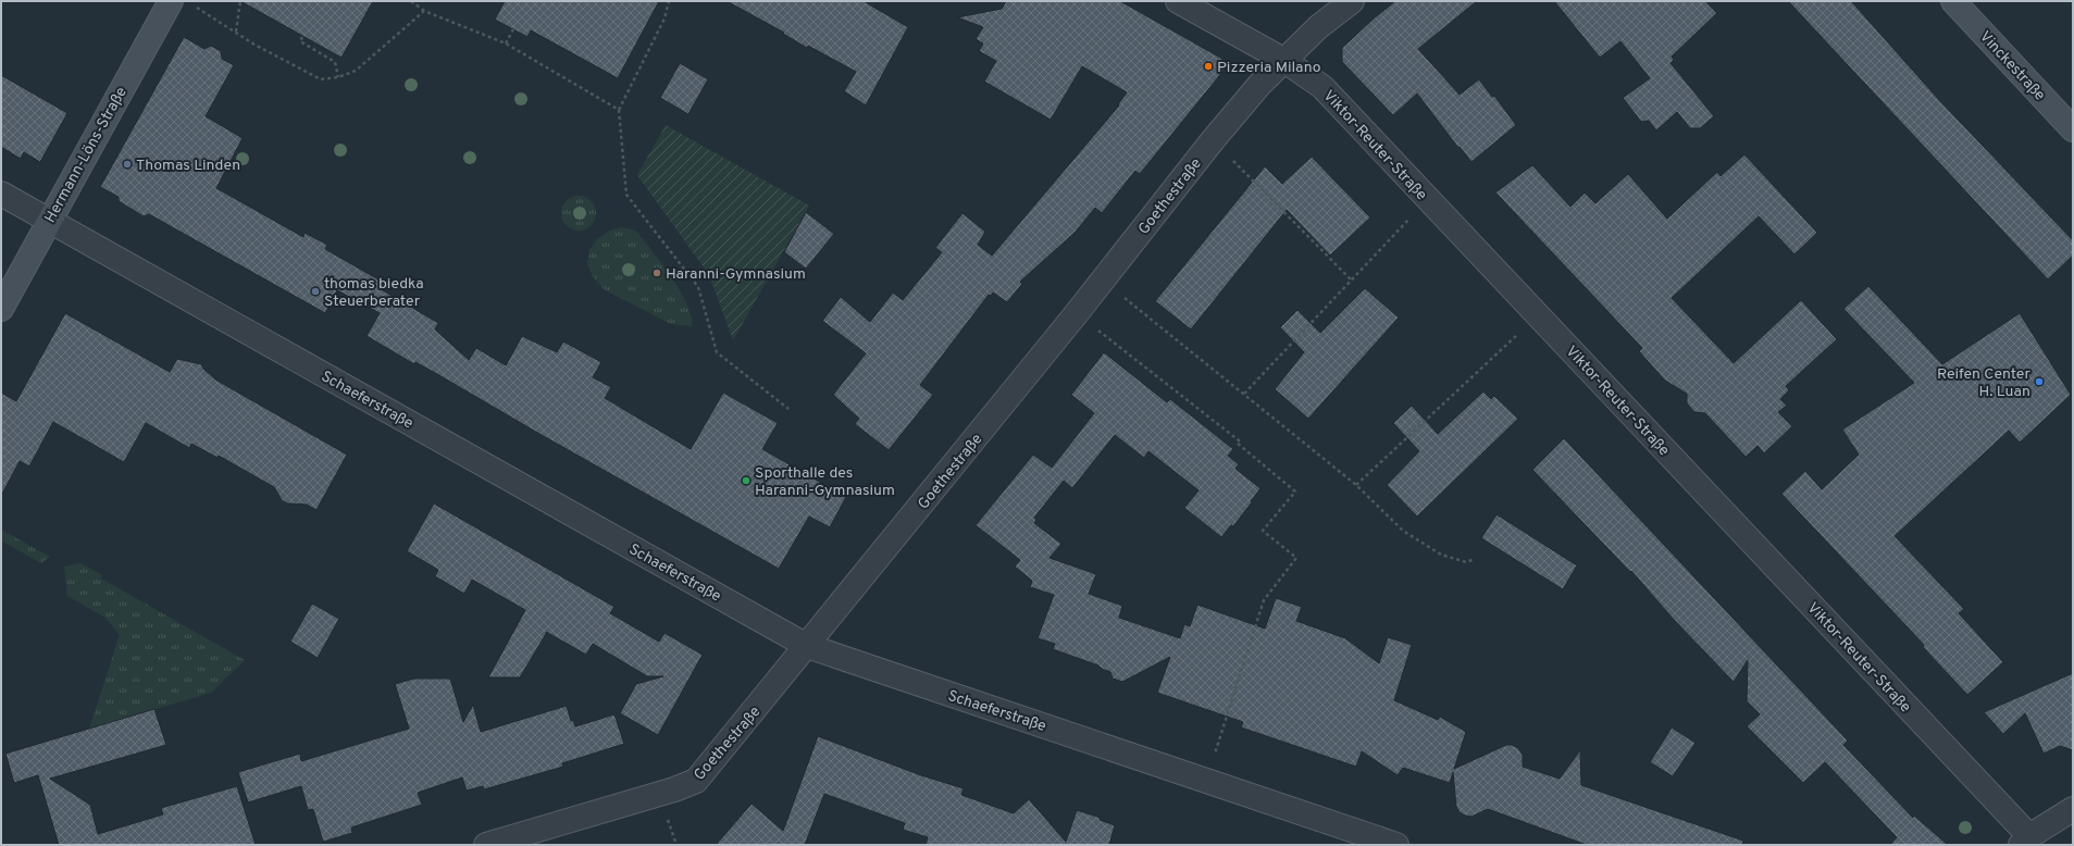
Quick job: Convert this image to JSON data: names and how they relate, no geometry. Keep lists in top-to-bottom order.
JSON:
{
  "streets": {
    "street": [
      "Vinckestraße",
      "Viktor-Reuter-Straße",
      "Hermann-Löns-Straße",
      "Goethestraße",
      "Schaeferstraße"
    ]
  },
  "crossings": [
    ["Viktor-Reuter-Straße", "Goethestraße"],
    ["Hermann-Löns-Straße", "Schaeferstraße"],
    ["Goethestraße", "Schaeferstraße"]
  ],
  "places": [
    "Pizzeria Milano",
    "Thomas Linden",
    "Haranni-Gymnasium",
    "thomas biedka Steuerberater",
    "Reifen Center H. Luan",
    "Sporthalle des Haranni-Gymnasium"
  ]
}
